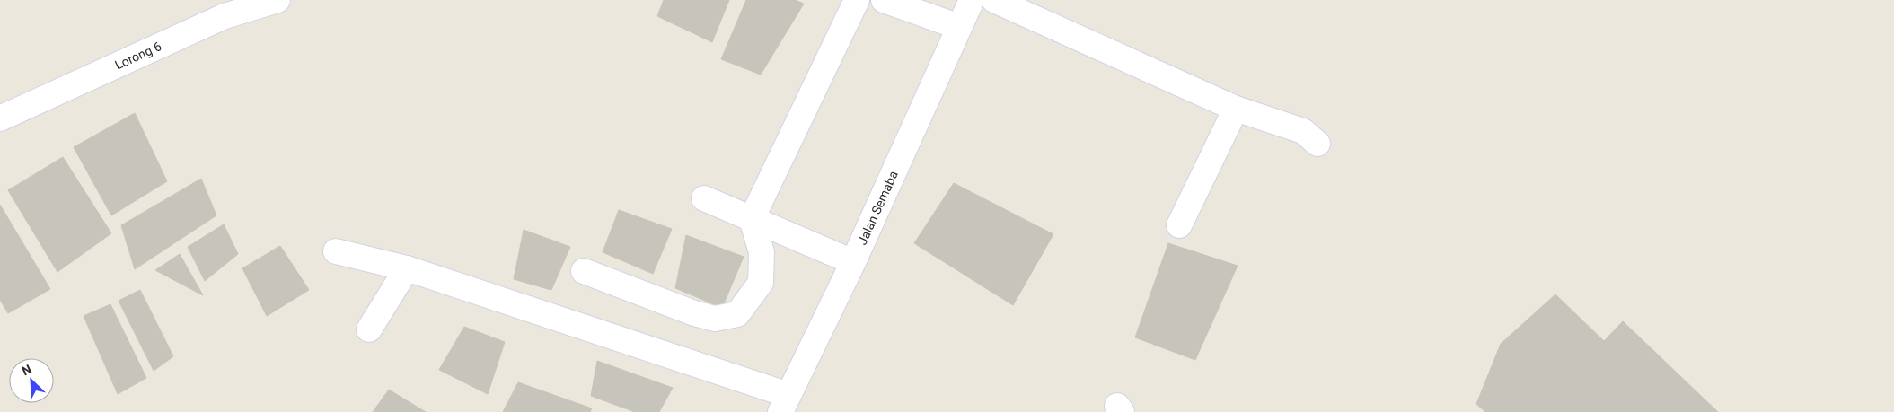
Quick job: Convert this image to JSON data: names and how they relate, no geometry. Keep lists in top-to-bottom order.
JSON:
{
  "streets": {
    "street": ["Lorong 6", "Jalan Semaba"]
  },
  "north": "top left"
}
